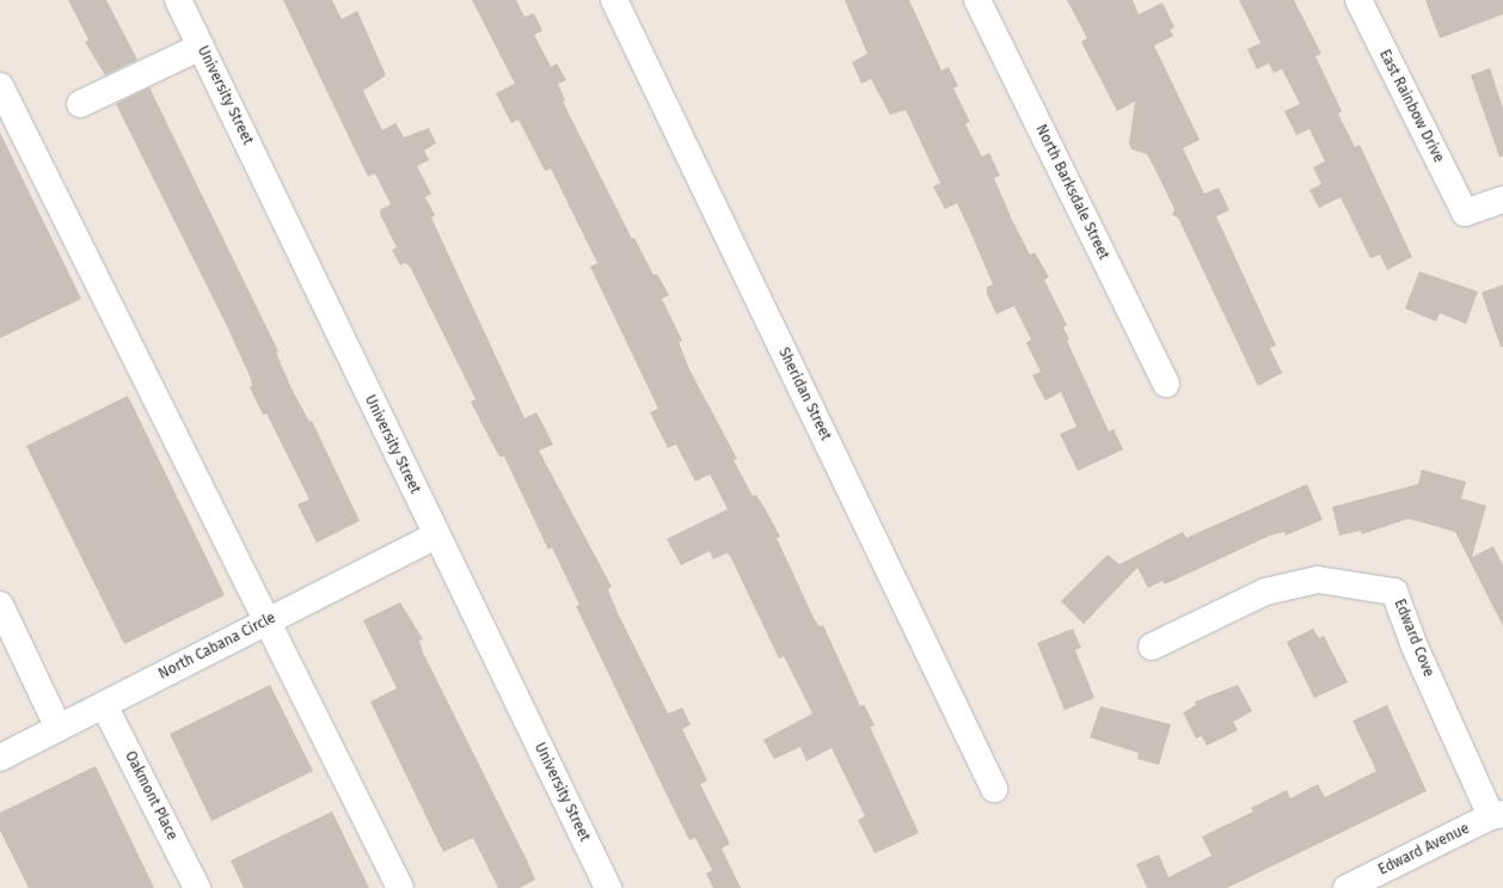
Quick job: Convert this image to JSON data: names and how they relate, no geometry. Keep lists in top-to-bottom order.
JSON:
{
  "streets": {
    "street": [
      "University Street",
      "East Rainbow Drive",
      "North Barksdale Street",
      "Sheridan Street",
      "Edward Cove",
      "North Cabana Circle",
      "Oakmont Place",
      "Edward Avenue"
    ]
  },
  "crossings": [
    ["University Street", "North Cabana Circle"],
    ["Edward Cove", "Edward Avenue"],
    ["North Cabana Circle", "Oakmont Place"]
  ]
}
